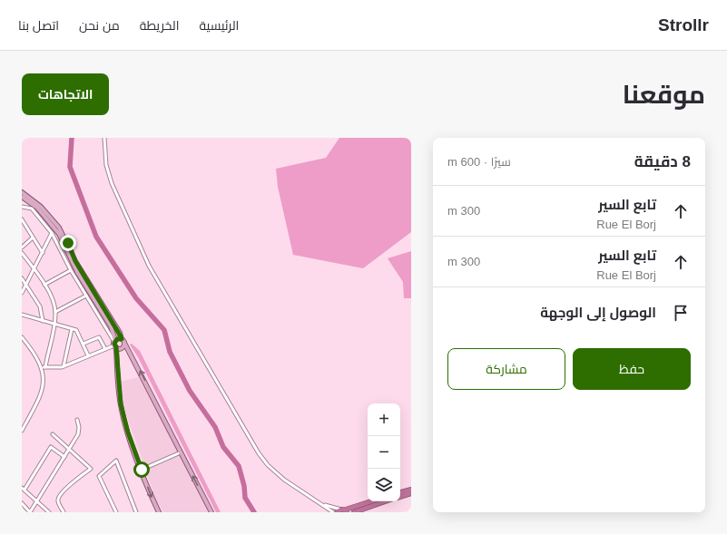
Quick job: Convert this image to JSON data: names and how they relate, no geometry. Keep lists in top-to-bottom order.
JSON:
{
  "page": {
    "header": "Strollr",
    "nav": [
      "الرئيسية",
      "الخريطة",
      "من نحن",
      "اتصل بنا"
    ],
    "title": "موقعنا",
    "buttons": [
      "الاتجاهات",
      ["حفظ", "مشاركة"]
    ],
    "heading": ["8 دقيقة", "سيرًا · 600 m"],
    "list": [
      ["تابع السير", "Rue El Borj", "300 m"],
      ["تابع السير", "Rue El Borj", "300 m"],
      "الوصول إلى الوجهة"
    ],
    "map_buttons": ["+", "−"]
  }
}
